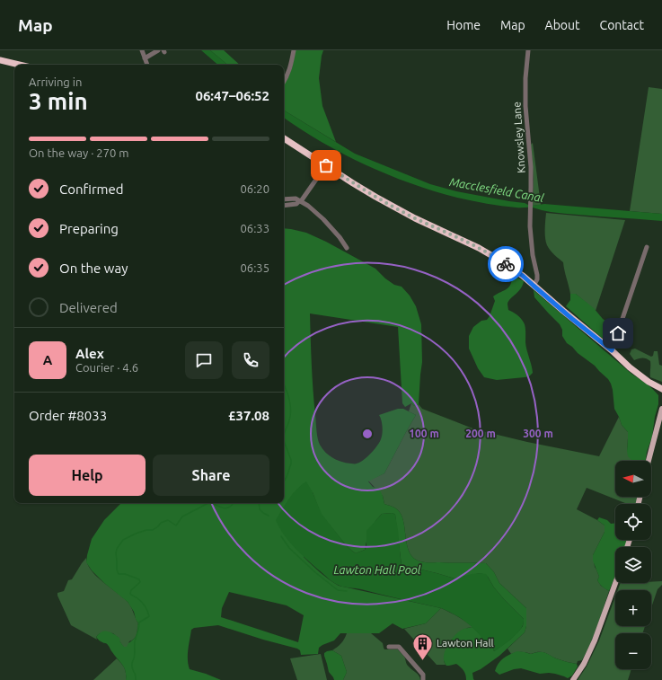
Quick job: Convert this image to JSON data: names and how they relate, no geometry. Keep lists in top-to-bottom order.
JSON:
{
  "streets": {
    "street": ["Knowsley Lane"]
  },
  "water": ["Macclesfield Canal", "Lawton Hall Pool"],
  "places": {
    "building": ["Lawton Hall"]
  },
  "north": "left",
  "page": {
    "header": "Map",
    "nav": [
      "Home",
      "Map",
      "About",
      "Contact"
    ],
    "heading": ["3 min", "Arriving in", "06:47–06:52"],
    "panel": [
      "Alex",
      "Courier · 4.6",
      "Order #8033",
      "£37.08"
    ],
    "bar": "On the way · 270 m",
    "list": [
      ["Confirmed", "06:20"],
      ["Preparing", "06:33"],
      ["On the way", "06:35"],
      "Delivered"
    ],
    "round": "A",
    "buttons": ["Help", "Share"],
    "map_buttons": ["+", "−"]
  },
  "rings": ["100 m", "200 m", "300 m"]
}
